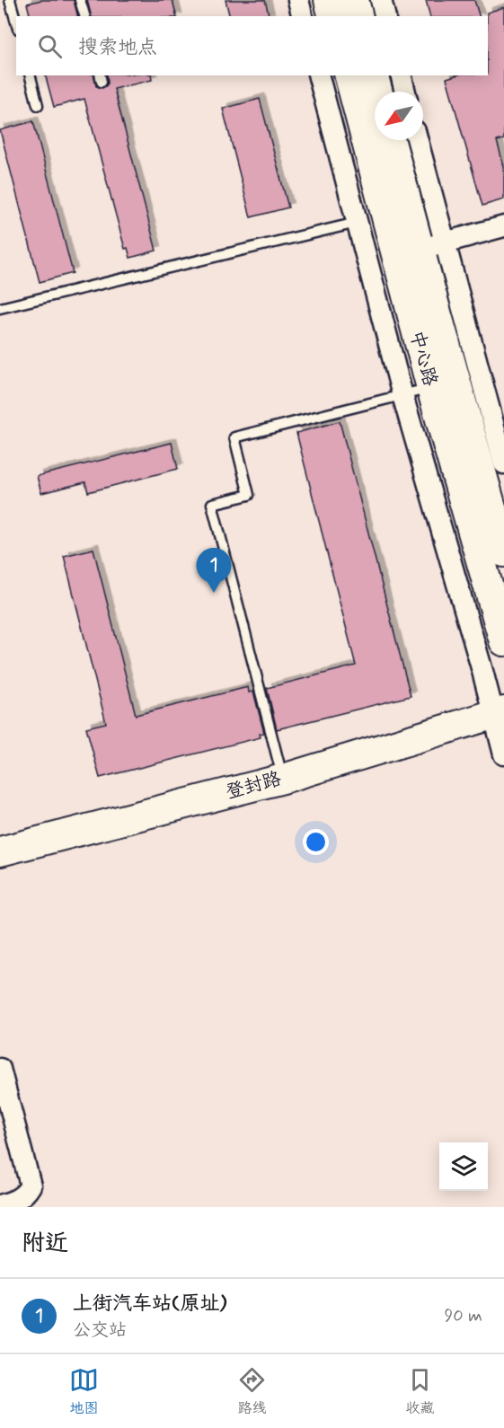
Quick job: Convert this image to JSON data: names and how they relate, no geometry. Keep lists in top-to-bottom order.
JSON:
{
  "streets": {
    "main road": ["中心路", "登封路"]
  },
  "north": "bottom left",
  "page": {
    "search": "搜索地点",
    "pins": "1",
    "heading": "附近",
    "list": [
      {
        "mark": "1",
        "name": "上街汽车站(原址)",
        "note": "公交站",
        "value": "90 m"
      }
    ],
    "nav": ["地图", "路线", "收藏"]
  }
}
